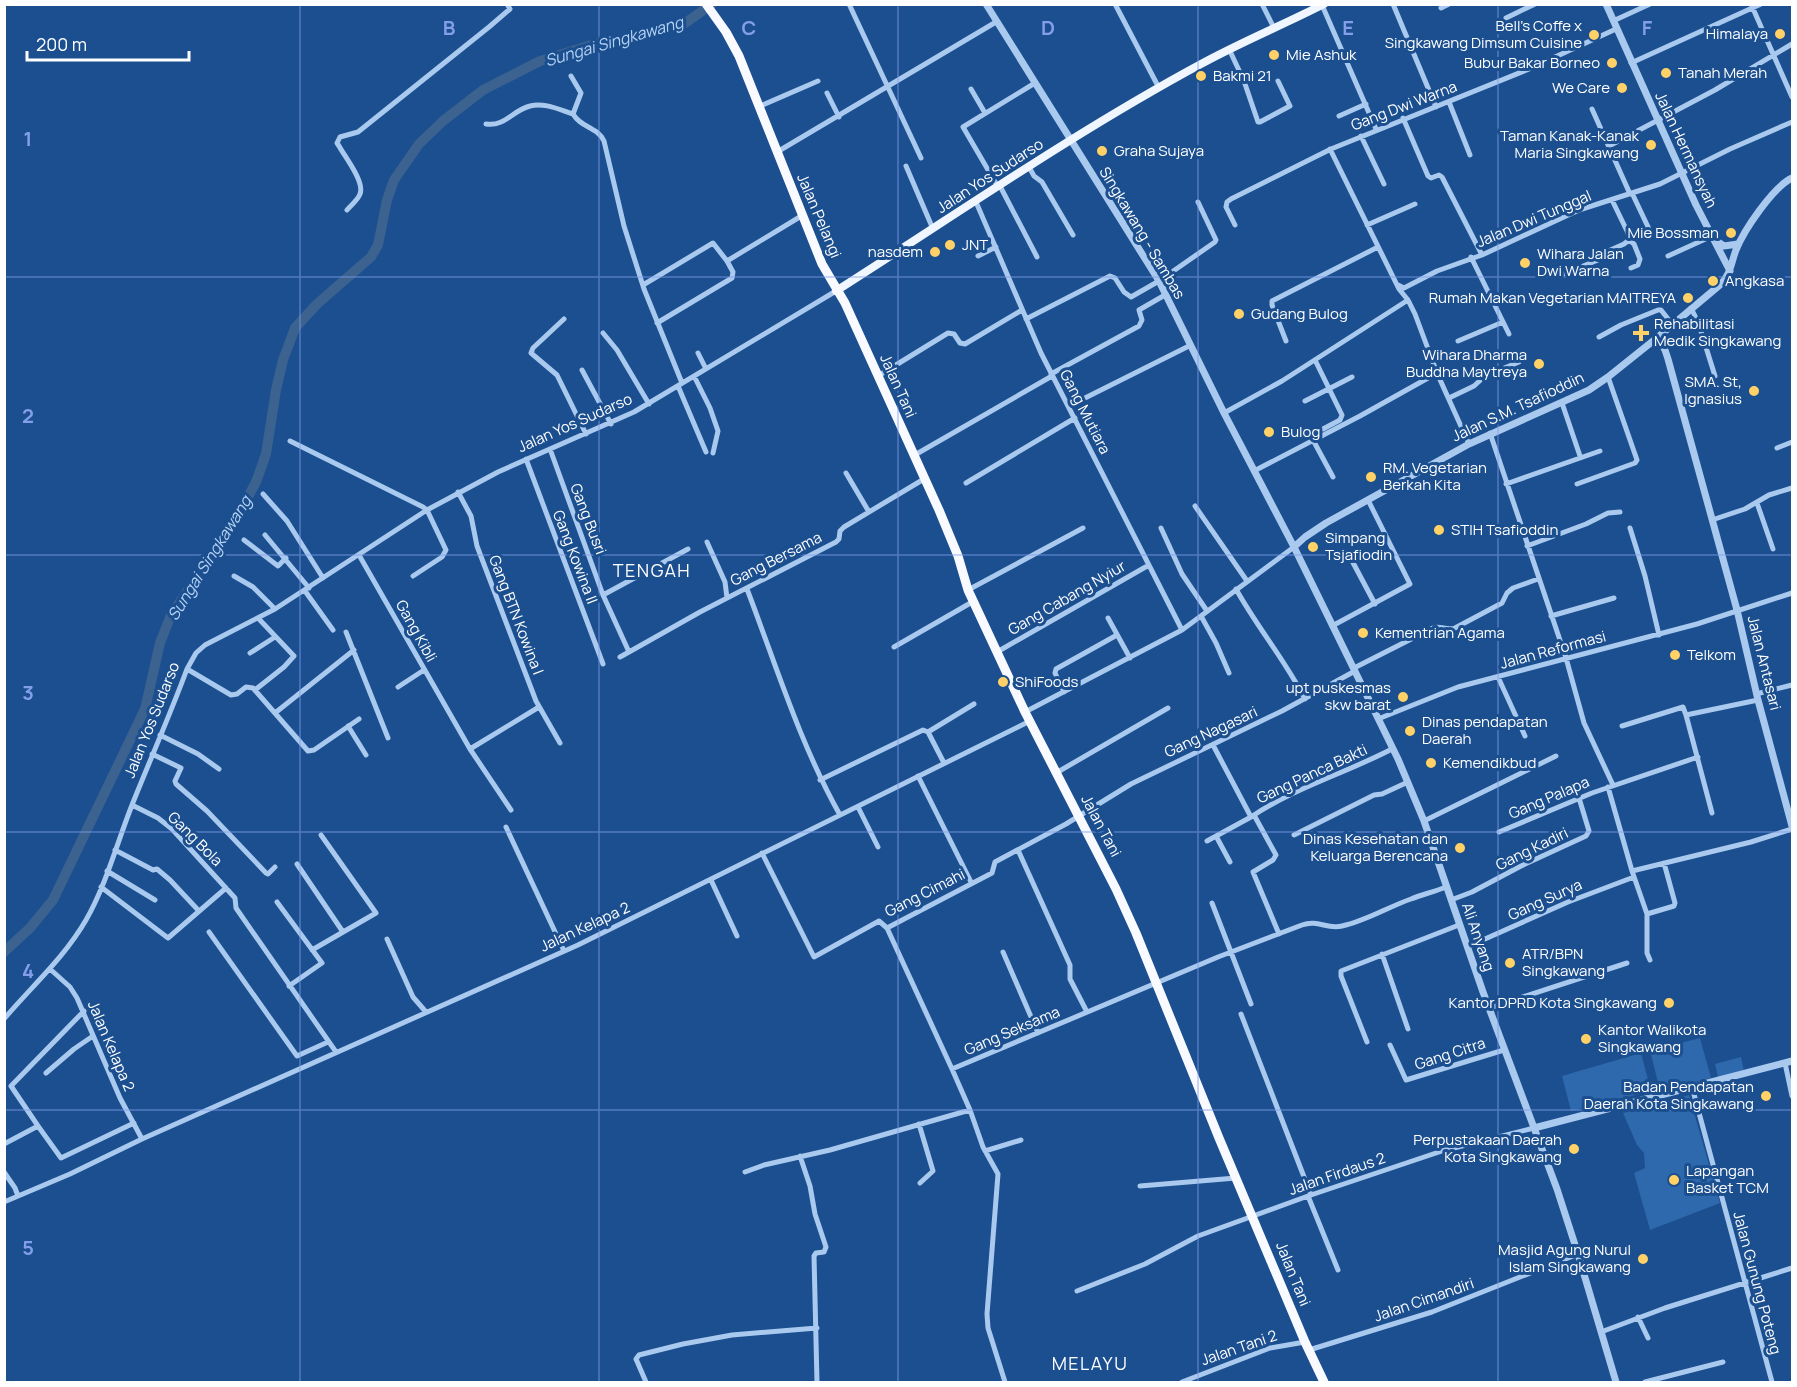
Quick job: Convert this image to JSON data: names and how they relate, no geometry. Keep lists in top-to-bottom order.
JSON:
{
  "streets": {
    "highway": ["Jalan Pelangi", "Jalan Tani"],
    "main road": ["Jalan Yos Sudarso"],
    "street": [
      "Gang Dwi Warna",
      "Jalan Hermansyah",
      "Jalan Dwi Tunggal",
      "Singkawang - Sambas",
      "Jalan S.M. Tsafioddin",
      "Gang Mutiara",
      "Gang Busri",
      "Gang Kowina II",
      "Gang Bersama",
      "Gang Cabang Nyiur",
      "Gang BTN Kowina I",
      "Gang Kibli",
      "Jalan Reformasi",
      "Jalan Antasari",
      "Gang Nagasari",
      "Gang Panca Bakti",
      "Gang Palapa",
      "Gang Bola",
      "Gang Kadiri",
      "Gang Cimahi",
      "Gang Surya",
      "Jalan Kelapa 2",
      "Ali Anyang",
      "Gang Seksama",
      "Gang Citra",
      "Jalan Firdaus 2",
      "Jalan Gunung Poteng",
      "Jalan Cimandiri",
      "Jalan Tani 2"
    ]
  },
  "crossings": [
    ["Gang Dwi Warna", "Jalan Hermansyah"],
    ["Jalan Hermansyah", "Jalan Dwi Tunggal"],
    ["Jalan Hermansyah", "Jalan S.M. Tsafioddin"],
    ["Jalan Yos Sudarso", "Jalan Pelangi"],
    ["Jalan Yos Sudarso", "Singkawang - Sambas"],
    ["Jalan Yos Sudarso", "Jalan Tani"],
    ["Jalan Yos Sudarso", "Gang Mutiara"],
    ["Jalan Yos Sudarso", "Gang Busri"],
    ["Jalan Yos Sudarso", "Gang Kowina II"],
    ["Jalan Yos Sudarso", "Gang BTN Kowina I"],
    ["Jalan Yos Sudarso", "Gang Kibli"],
    ["Jalan Yos Sudarso", "Gang Bola"],
    ["Jalan Yos Sudarso", "Jalan Kelapa 2"],
    ["Jalan Pelangi", "Jalan Tani"],
    ["Singkawang - Sambas", "Jalan S.M. Tsafioddin"],
    ["Singkawang - Sambas", "Jalan Kelapa 2"],
    ["Singkawang - Sambas", "Ali Anyang"],
    ["Jalan Tani", "Gang Bersama"],
    ["Jalan Tani", "Gang Cabang Nyiur"],
    ["Jalan Tani", "Gang Nagasari"],
    ["Jalan Tani", "Gang Cimahi"],
    ["Jalan Tani", "Jalan Kelapa 2"],
    ["Jalan Tani", "Gang Seksama"],
    ["Jalan Tani", "Jalan Firdaus 2"],
    ["Jalan Tani", "Jalan Cimandiri"],
    ["Jalan Tani", "Jalan Tani 2"],
    ["Jalan S.M. Tsafioddin", "Jalan Antasari"],
    ["Jalan S.M. Tsafioddin", "Jalan Kelapa 2"],
    ["Jalan S.M. Tsafioddin", "Ali Anyang"],
    ["Gang Mutiara", "Gang Cabang Nyiur"],
    ["Gang Mutiara", "Jalan Kelapa 2"],
    ["Gang Busri", "Gang Bersama"],
    ["Jalan Reformasi", "Jalan Antasari"],
    ["Jalan Reformasi", "Ali Anyang"],
    ["Gang Nagasari", "Gang Panca Bakti"],
    ["Gang Nagasari", "Gang Cimahi"],
    ["Gang Nagasari", "Ali Anyang"],
    ["Gang Panca Bakti", "Ali Anyang"],
    ["Gang Palapa", "Gang Kadiri"],
    ["Gang Bola", "Jalan Kelapa 2"],
    ["Gang Kadiri", "Ali Anyang"],
    ["Gang Cimahi", "Jalan Kelapa 2"],
    ["Gang Cimahi", "Gang Seksama"],
    ["Gang Surya", "Ali Anyang"],
    ["Jalan Kelapa 2", "Ali Anyang"],
    ["Ali Anyang", "Gang Seksama"],
    ["Ali Anyang", "Gang Citra"],
    ["Ali Anyang", "Jalan Firdaus 2"],
    ["Ali Anyang", "Jalan Cimandiri"],
    ["Jalan Cimandiri", "Jalan Tani 2"]
  ],
  "districts": ["TENGAH", "MELAYU"],
  "water": ["Sungai Singkawang"],
  "places": {
    "other": [
      "Himalaya",
      "Bell's Coffe x Singkawang Dimsum Cuisine",
      "Mie Ashuk",
      "Bubur Bakar Borneo",
      "Tanah Merah",
      "Bakmi 21",
      "We Care",
      "Taman Kanak-Kanak Maria Singkawang",
      "Graha Sujaya",
      "Mie Bossman",
      "JNT",
      "nasdem",
      "Wihara Jalan Dwi Warna",
      "Angkasa",
      "Rumah Makan Vegetarian MAITREYA",
      "Gudang Bulog",
      "Wihara Dharma Buddha Maytreya",
      "SMA. St, Ignasius",
      "Bulog",
      "RM. Vegetarian Berkah Kita",
      "STIH Tsafioddin",
      "Simpang Tsjafiodin",
      "Kementrian Agama",
      "Telkom",
      "ShiFoods",
      "upt puskesmas skw barat",
      "Dinas pendapatan Daerah",
      "Kemendikbud",
      "Dinas Kesehatan dan Keluarga Berencana",
      "ATR/BPN Singkawang",
      "Kantor DPRD Kota Singkawang",
      "Kantor Walikota Singkawang",
      "Badan Pendapatan Daerah Kota Singkawang",
      "Perpustakaan Daerah Kota Singkawang",
      "Lapangan Basket TCM",
      "Masjid Agung Nurul Islam Singkawang"
    ],
    "health": ["Rehabilitasi Medik Singkawang"]
  },
  "scale_bar": "200 m",
  "grid": {
    "columns": [
      "B",
      "C",
      "D",
      "E",
      "F"
    ],
    "rows": [
      "1",
      "2",
      "3",
      "4",
      "5"
    ]
  }
}
